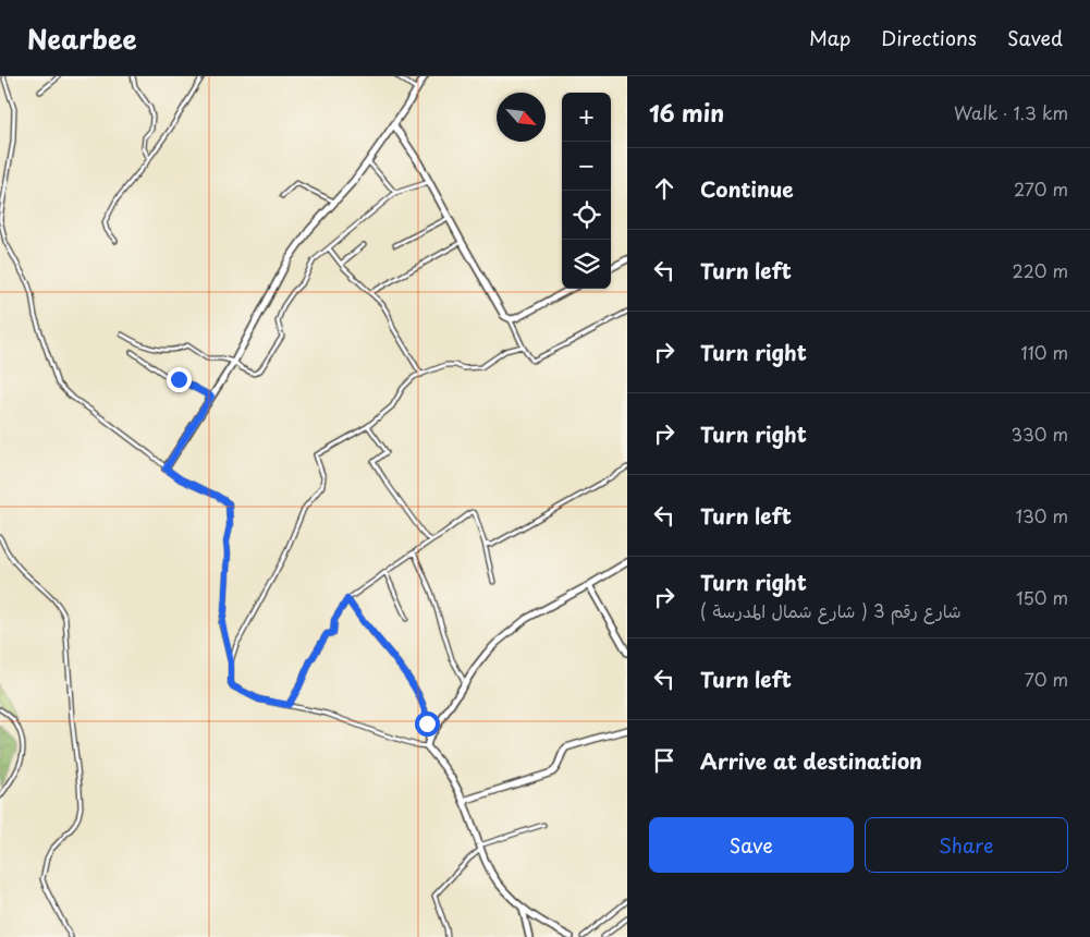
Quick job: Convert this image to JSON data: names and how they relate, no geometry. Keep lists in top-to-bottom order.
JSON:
{
  "north": "bottom right",
  "page": {
    "header": "Nearbee",
    "nav": ["Map", "Directions", "Saved"],
    "heading": ["16 min", "Walk · 1.3 km"],
    "map_buttons": ["+", "−"],
    "list": [
      ["Continue", "270 m"],
      ["Turn left", "220 m"],
      ["Turn right", "110 m"],
      ["Turn right", "330 m"],
      ["Turn left", "130 m"],
      ["Turn right", "شارع رقم 3 ( شارع شمال المدرسة )", "150 m"],
      ["Turn left", "70 m"],
      "Arrive at destination"
    ],
    "buttons": ["Save", "Share"]
  }
}
